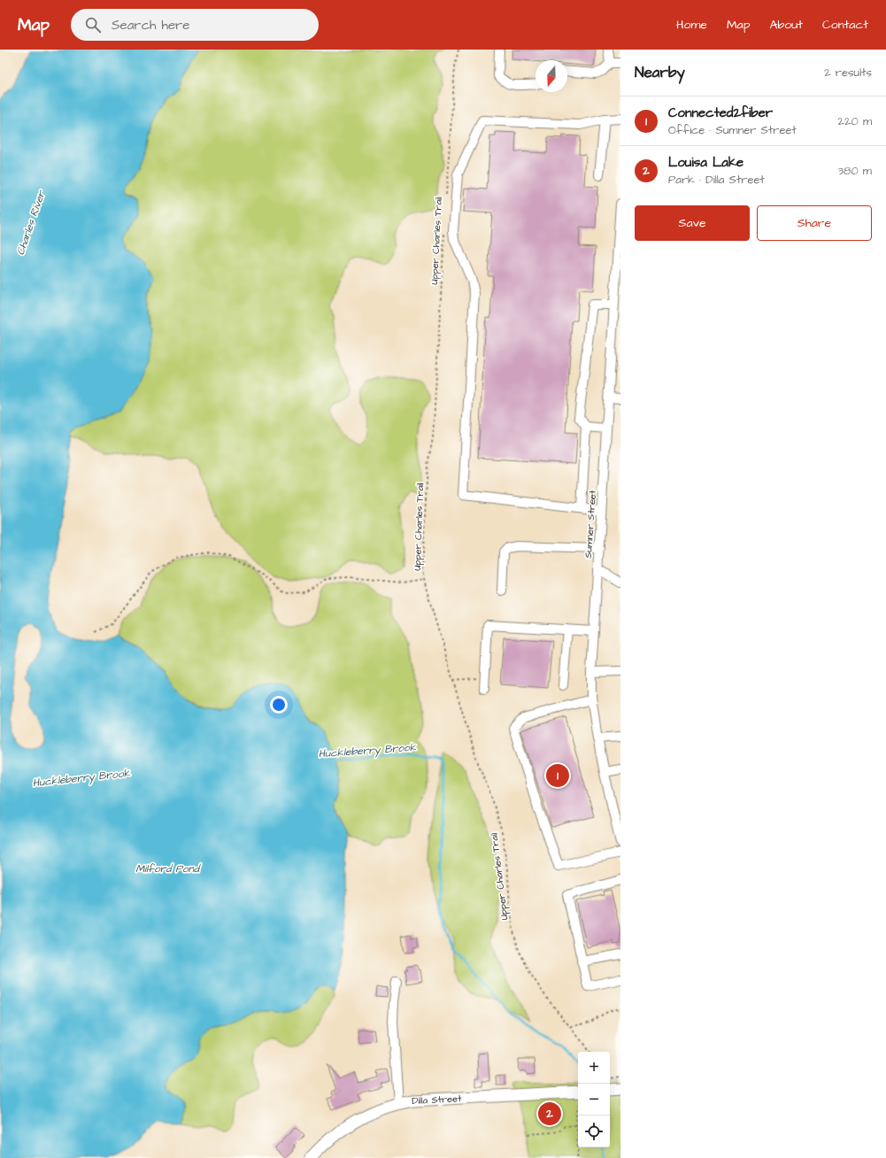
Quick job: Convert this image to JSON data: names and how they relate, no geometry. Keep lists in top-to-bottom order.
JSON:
{
  "streets": {
    "main road": ["Dilla Street"],
    "street": ["Sumner Street"],
    "path": ["Upper Charles Trail"]
  },
  "water": ["Charles River", "Huckleberry Brook", "Milford Pond"],
  "north": "bottom",
  "page": {
    "header": "Map",
    "search": "Search here",
    "nav": [
      "Home",
      "Map",
      "About",
      "Contact"
    ],
    "heading": ["Nearby", "2 results"],
    "list": [
      {
        "mark": "1",
        "name": "Connected2fiber",
        "note": "Office · Sumner Street",
        "value": "220 m"
      },
      {
        "mark": "2",
        "name": "Louisa Lake",
        "note": "Park · Dilla Street",
        "value": "380 m"
      }
    ],
    "buttons": ["Save", "Share"],
    "pins": ["1", "2"],
    "map_buttons": ["+", "−"]
  }
}
